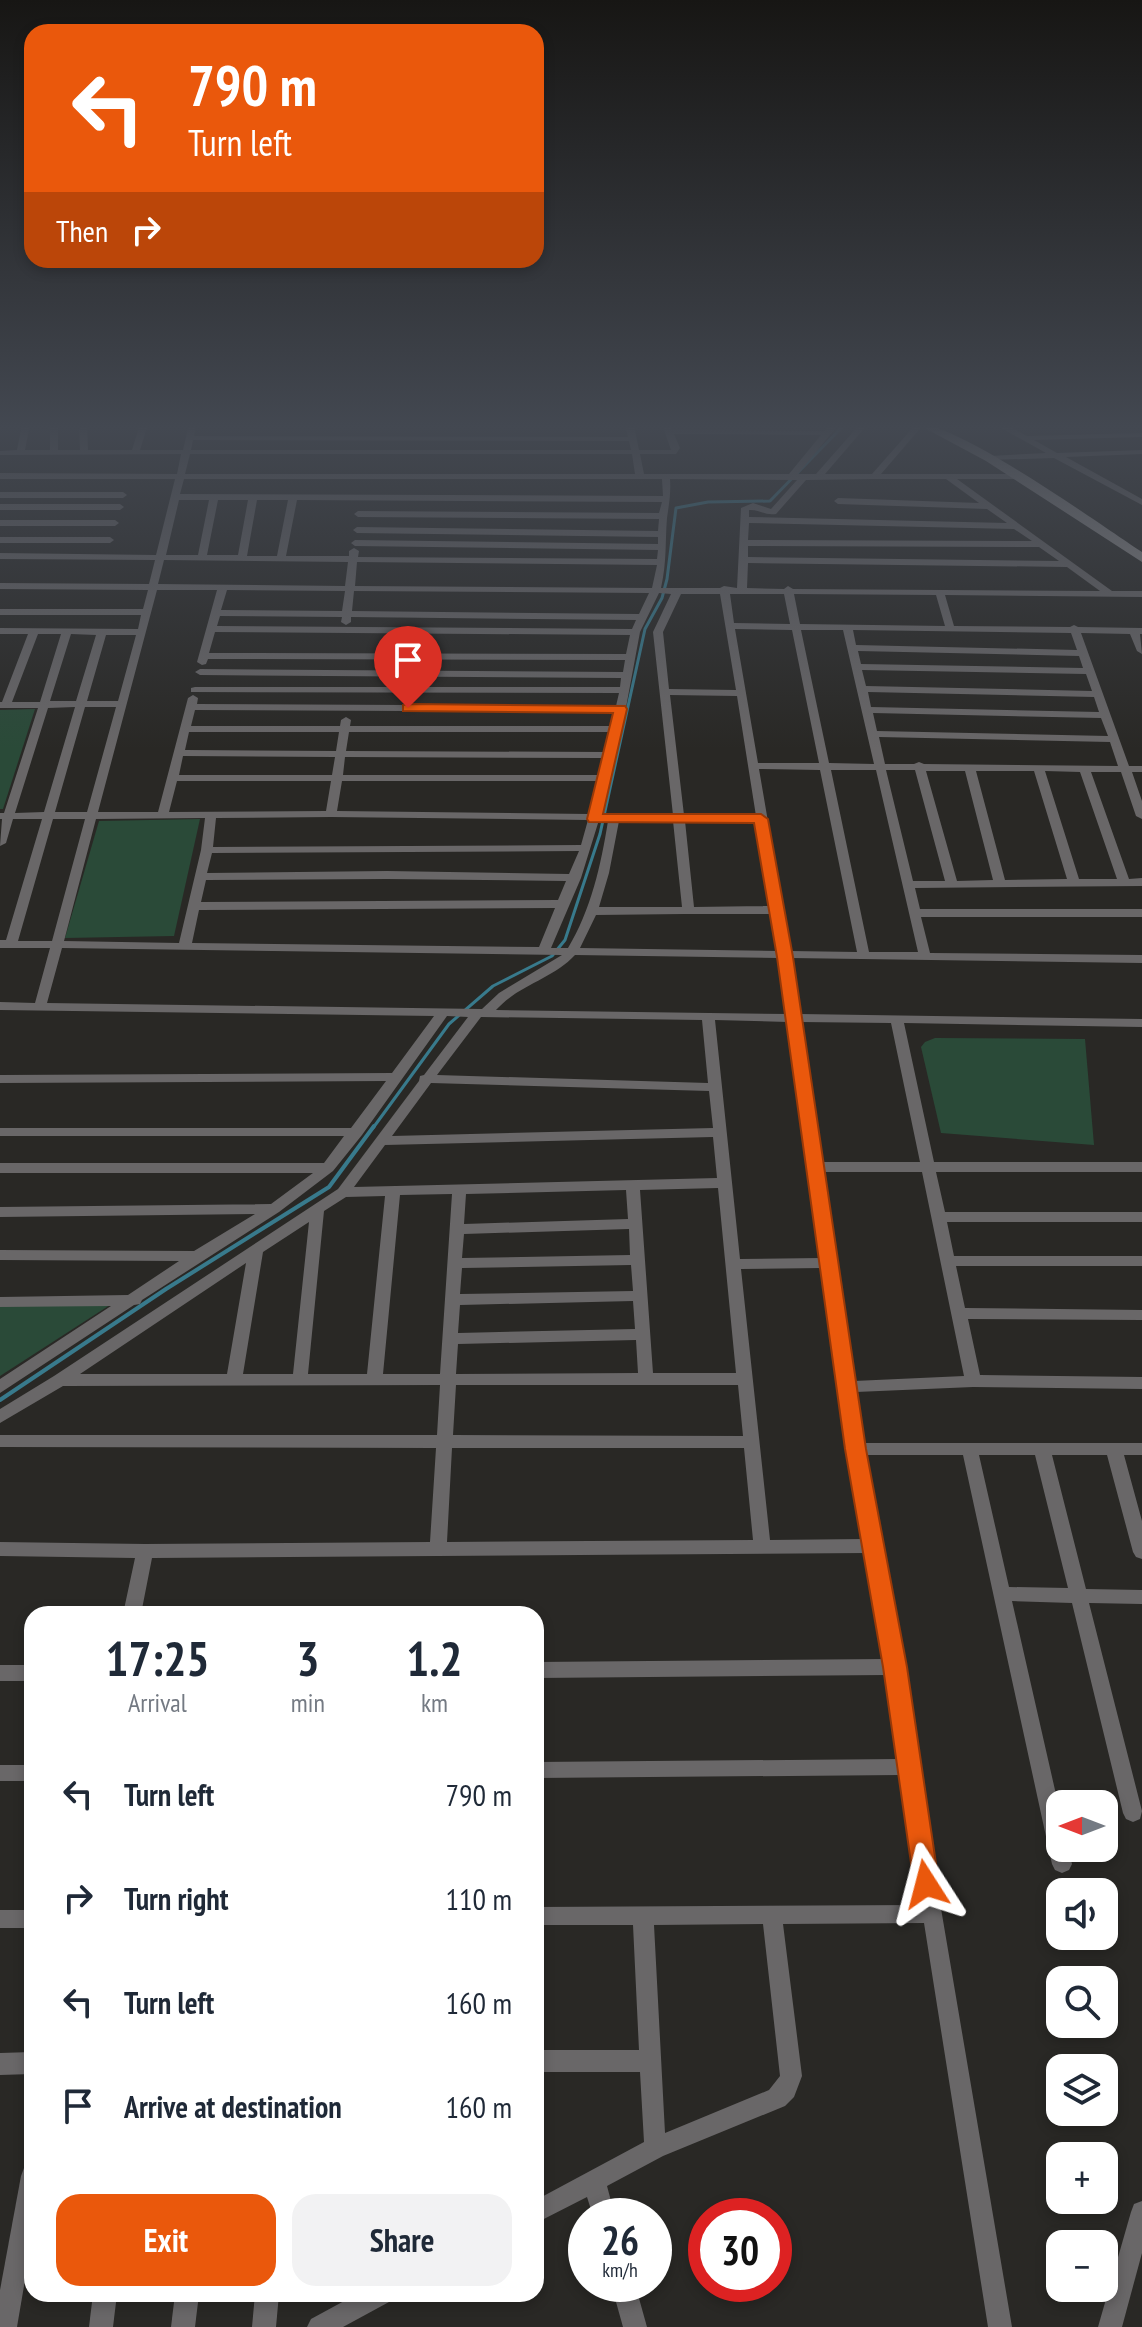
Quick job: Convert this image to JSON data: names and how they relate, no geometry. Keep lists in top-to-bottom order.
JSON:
{
  "north": "left",
  "page": {
    "turn": ["790 m", "Turn left"],
    "then": "Then",
    "eta": [
      "17:25",
      "Arrival",
      "3",
      "min",
      "1.2",
      "km"
    ],
    "list": [
      {
        "name": "Turn left",
        "value": "790 m"
      },
      {
        "name": "Turn right",
        "value": "110 m"
      },
      {
        "name": "Turn left",
        "value": "160 m"
      },
      {
        "name": "Arrive at destination",
        "value": "160 m"
      }
    ],
    "map_buttons": ["+", "−"],
    "buttons": ["Exit", "Share"],
    "speed": "26 km/h",
    "limit": "30"
  }
}
